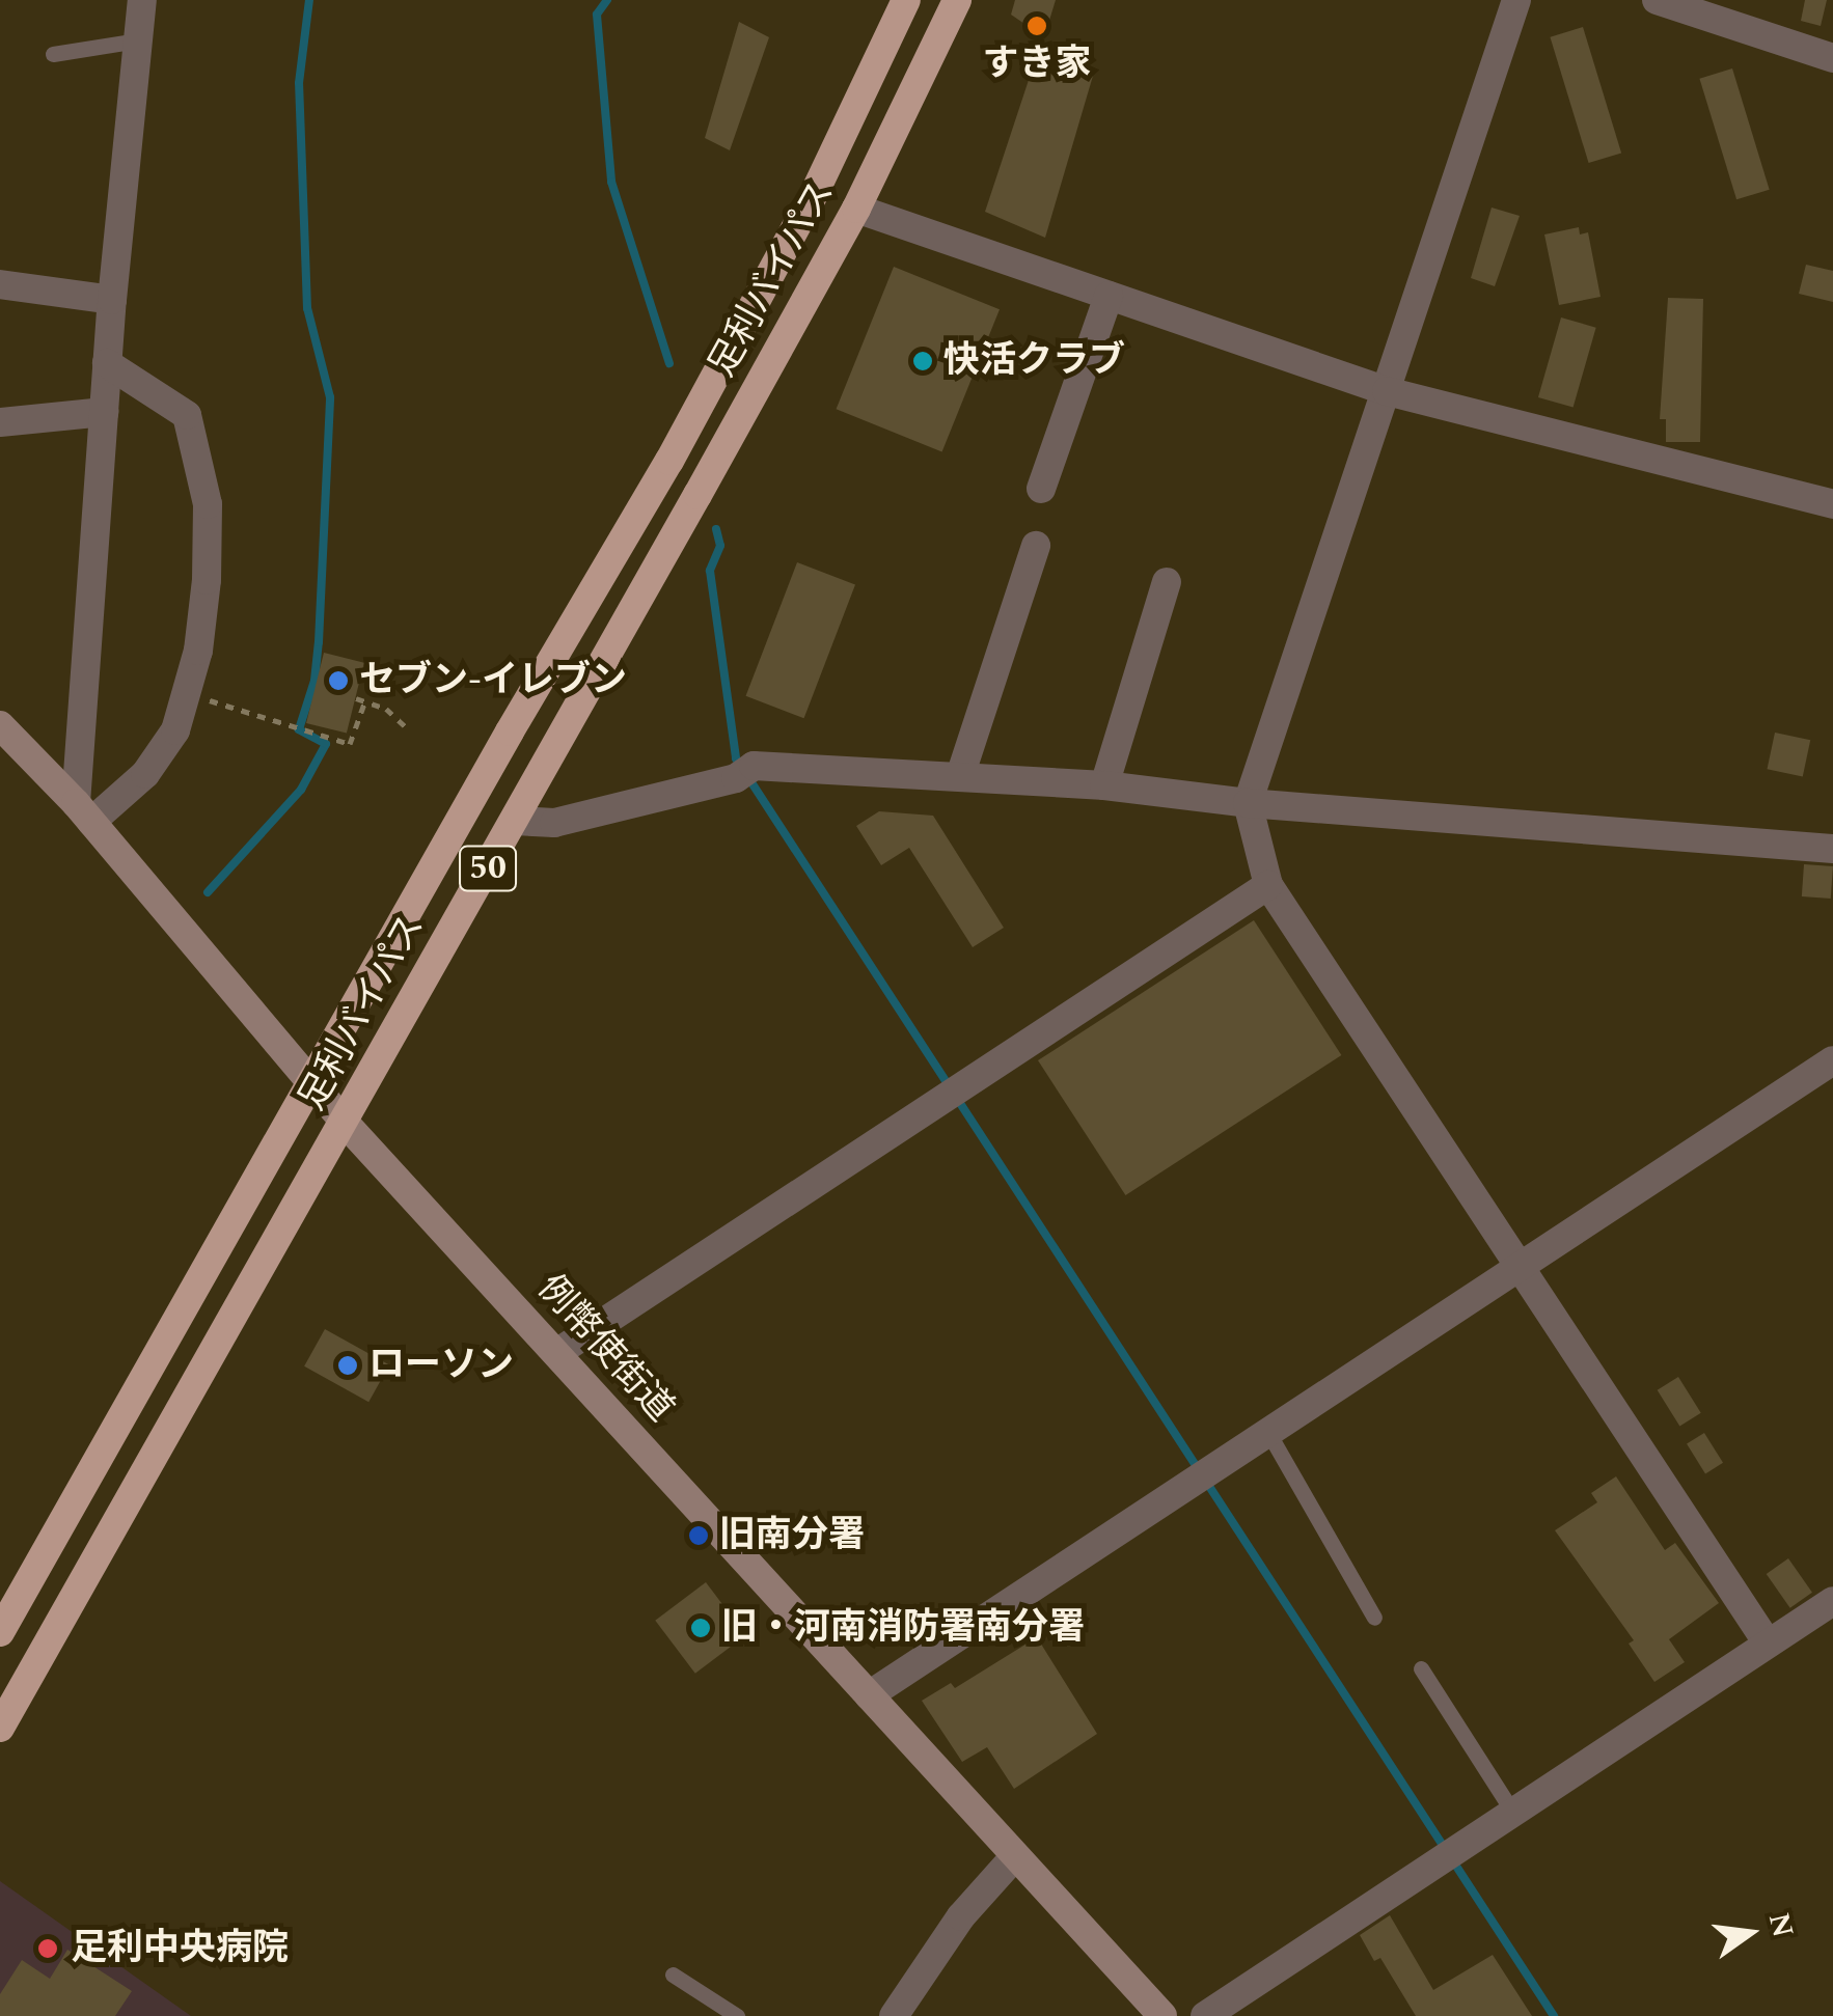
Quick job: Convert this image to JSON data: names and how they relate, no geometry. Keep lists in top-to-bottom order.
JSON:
{
  "streets": {
    "highway": ["足利バイパス", "50"],
    "main road": ["例幣使街道"]
  },
  "crossings": [
    ["足利バイパス", "例幣使街道"]
  ],
  "places": [
    "すき家",
    "快活クラブ",
    "セブン-イレブン",
    "ローソン",
    "旧南分署",
    "旧・河南消防署南分署",
    "足利中央病院"
  ],
  "north": "right"
}
